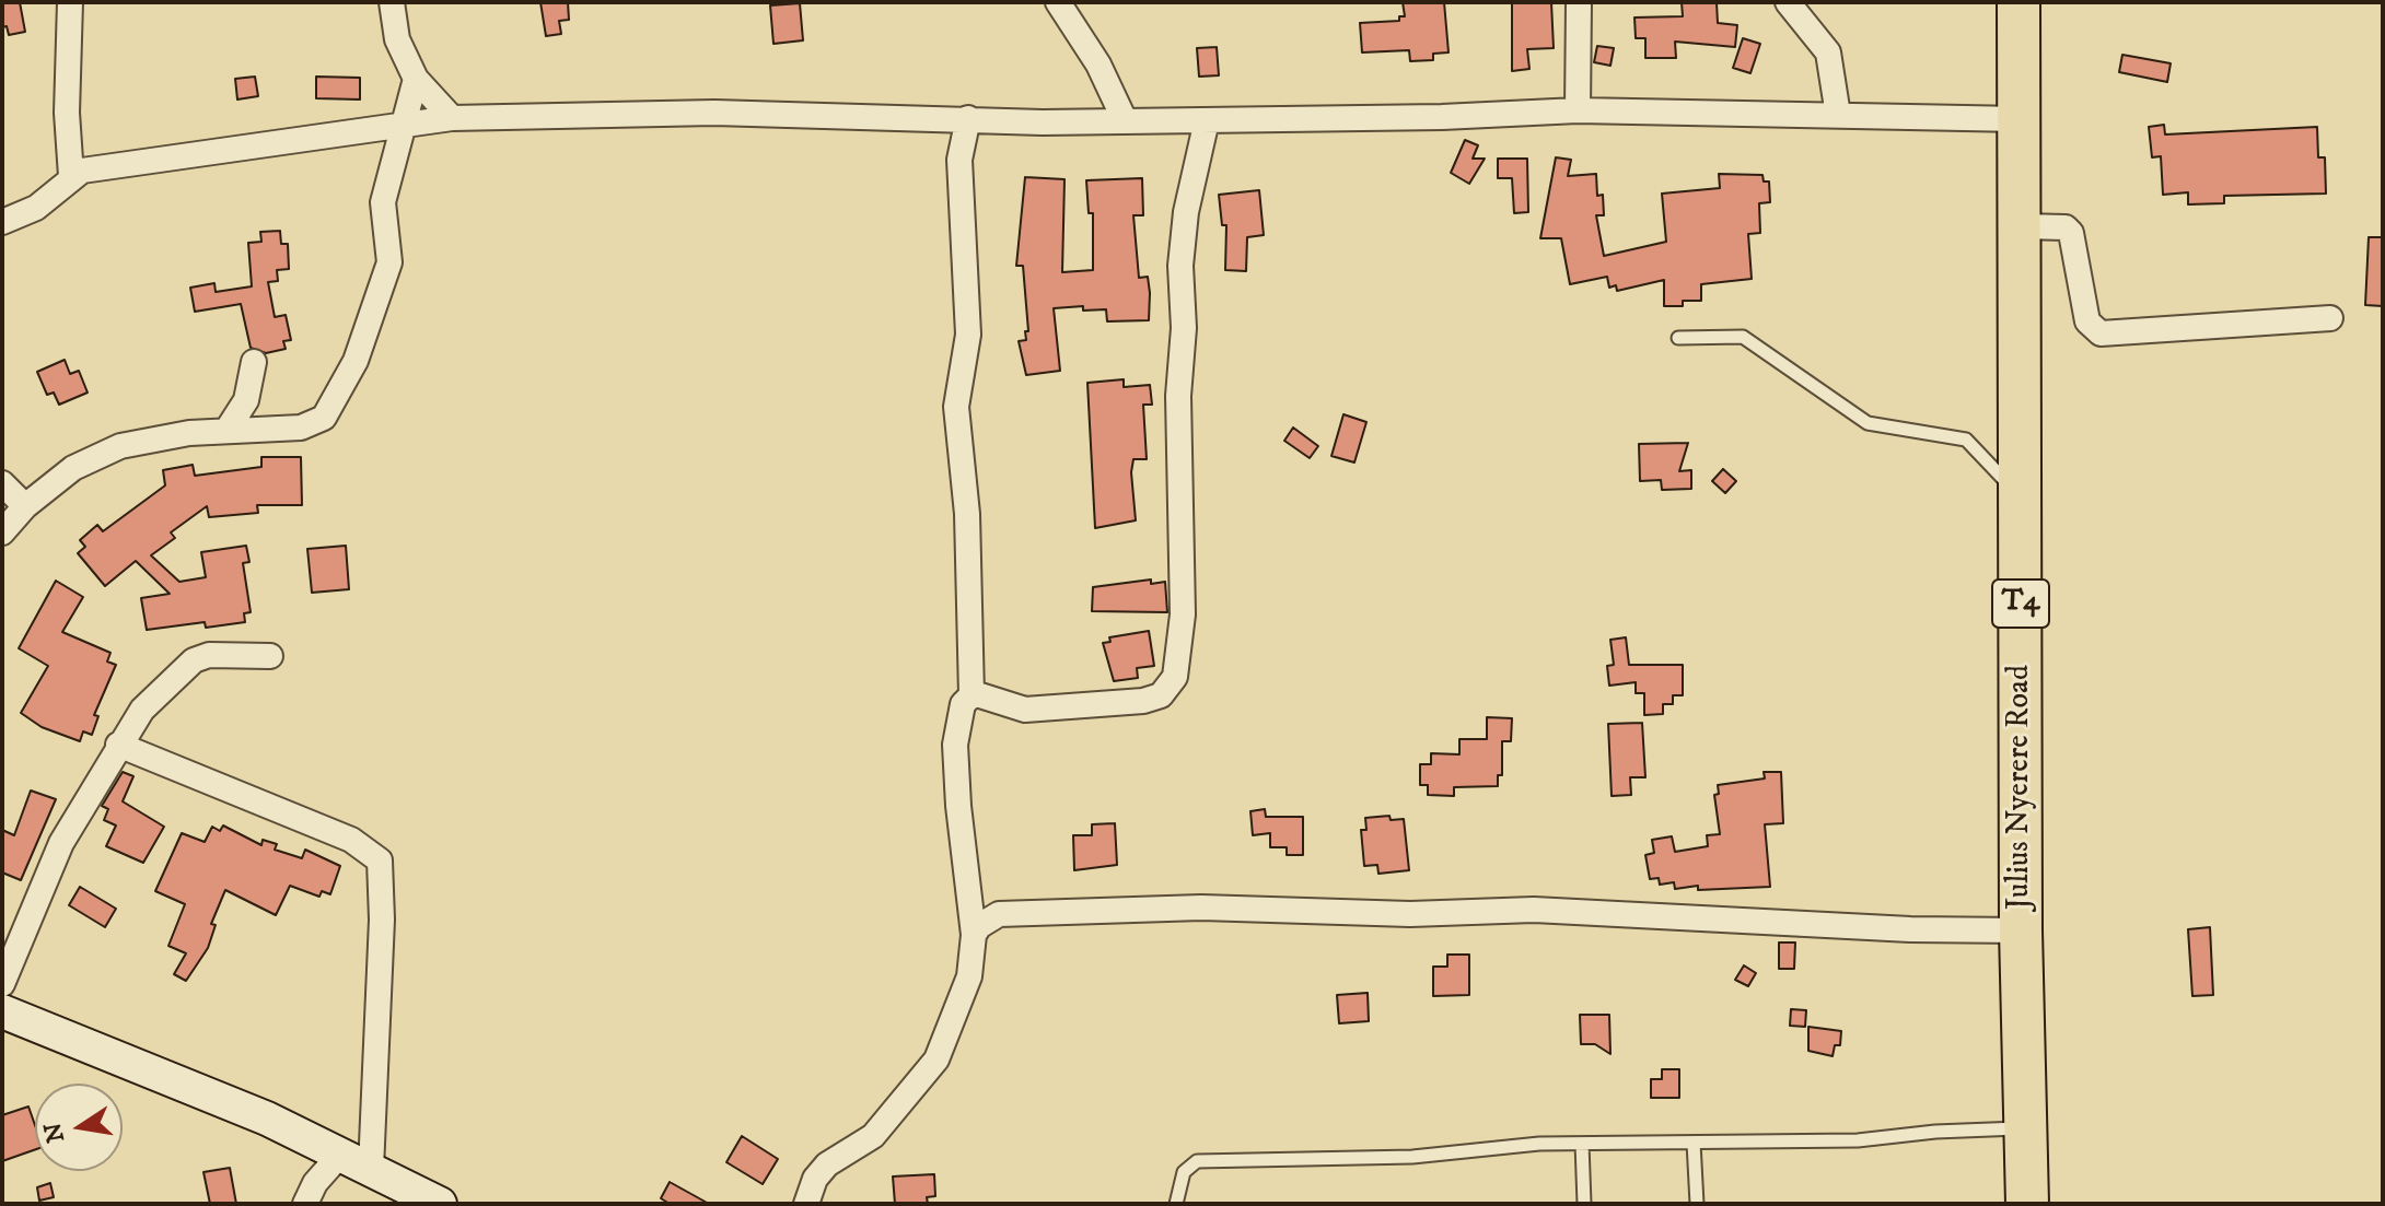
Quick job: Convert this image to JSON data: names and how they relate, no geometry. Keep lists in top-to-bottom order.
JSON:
{
  "streets": {
    "highway": ["T4", "Julius Nyerere Road"]
  },
  "north": "left"
}
